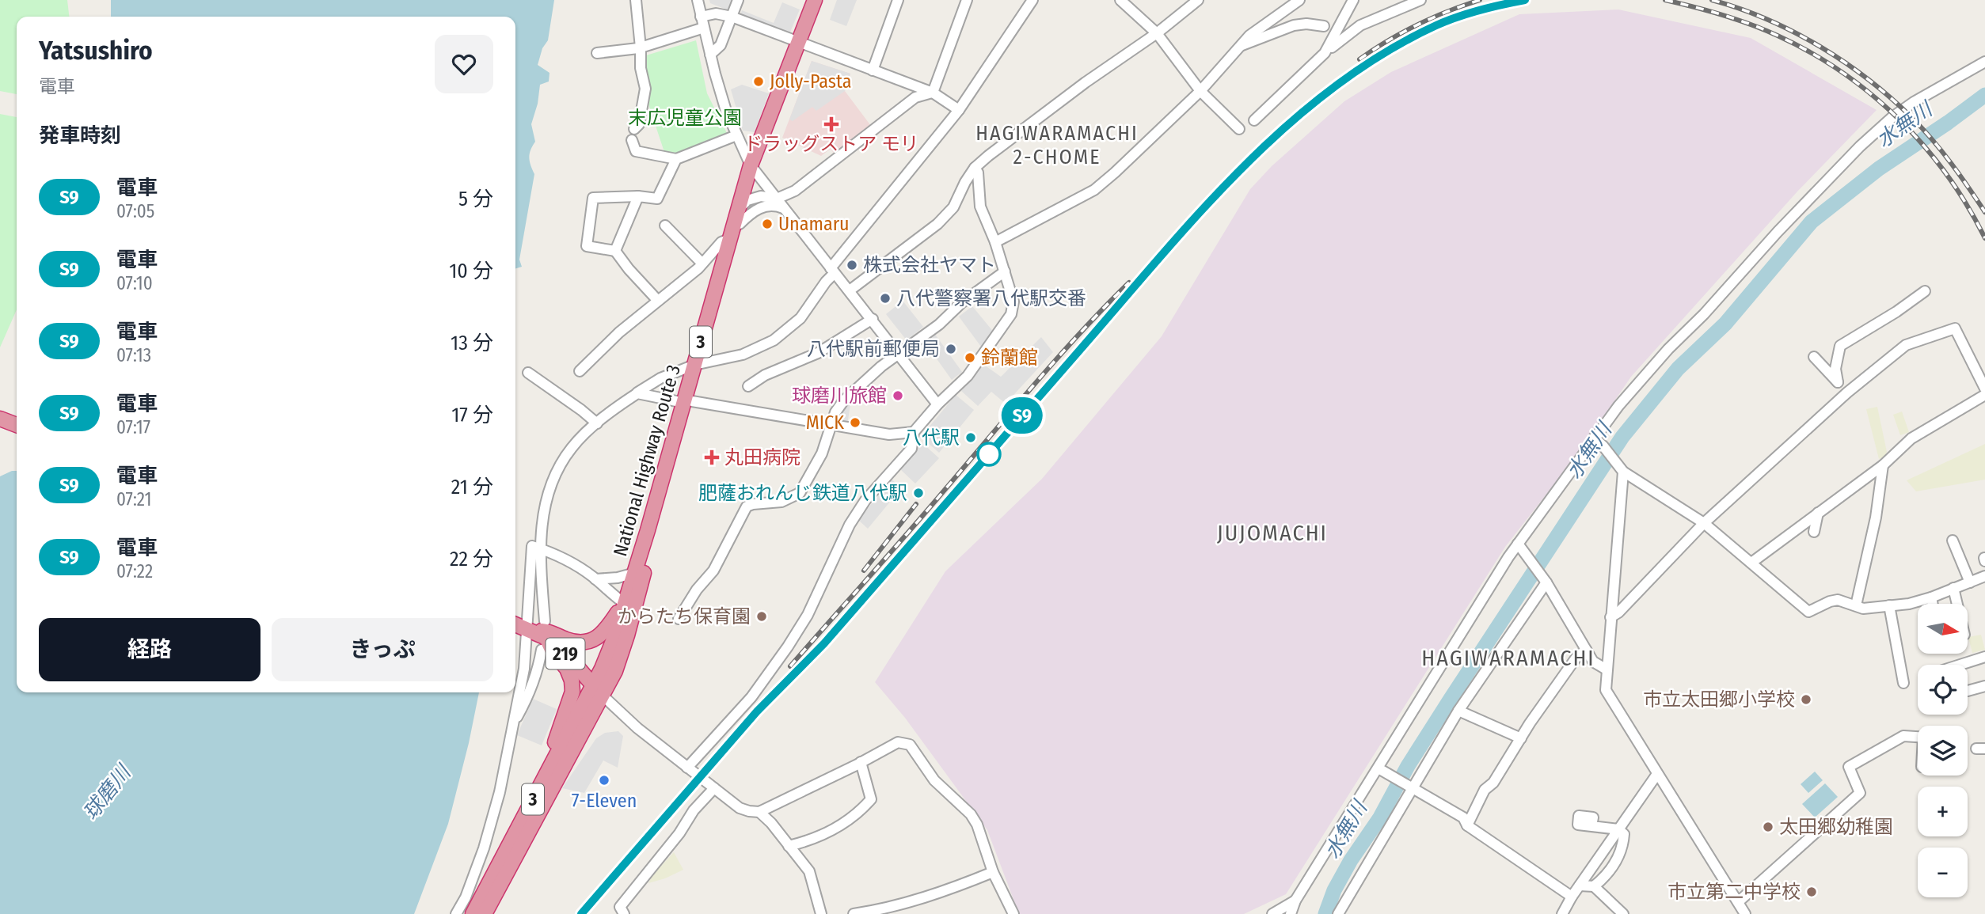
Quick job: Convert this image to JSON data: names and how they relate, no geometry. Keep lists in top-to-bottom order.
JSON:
{
  "streets": {
    "highway": ["3", "National Highway Route 3", "219"]
  },
  "crossings": [
    ["National Highway Route 3", "219"]
  ],
  "districts": ["HAGIWARAMACHI 2-CHOME", "JUJOMACHI", "HAGIWARAMACHI"],
  "water": ["水無川", "球磨川"],
  "parks": ["末広児童公園"],
  "places": {
    "other": [
      "Jolly-Pasta",
      "Unamaru",
      "株式会社ヤマト",
      "八代警察署八代駅交番",
      "八代駅前郵便局",
      "鈴蘭館",
      "球磨川旅館",
      "MICK",
      "八代駅",
      "肥薩おれんじ鉄道八代駅",
      "からたち保育園",
      "市立太田郷小学校",
      "7-Eleven",
      "太田郷幼稚園",
      "市立第二中学校"
    ],
    "health": ["ドラッグストア モリ", "丸田病院"]
  },
  "north": "right",
  "page": {
    "on_map": "S9",
    "heading": [
      ["Yatsushiro", "電車"],
      "発車時刻"
    ],
    "list": [
      {
        "mark": "S9",
        "name": "電車",
        "note": "07:05",
        "value": "5 分"
      },
      {
        "mark": "S9",
        "name": "電車",
        "note": "07:10",
        "value": "10 分"
      },
      {
        "mark": "S9",
        "name": "電車",
        "note": "07:13",
        "value": "13 分"
      },
      {
        "mark": "S9",
        "name": "電車",
        "note": "07:17",
        "value": "17 分"
      },
      {
        "mark": "S9",
        "name": "電車",
        "note": "07:21",
        "value": "21 分"
      },
      {
        "mark": "S9",
        "name": "電車",
        "note": "07:22",
        "value": "22 分"
      }
    ],
    "map_buttons": ["+", "−"],
    "buttons": ["経路", "きっぷ"]
  }
}
